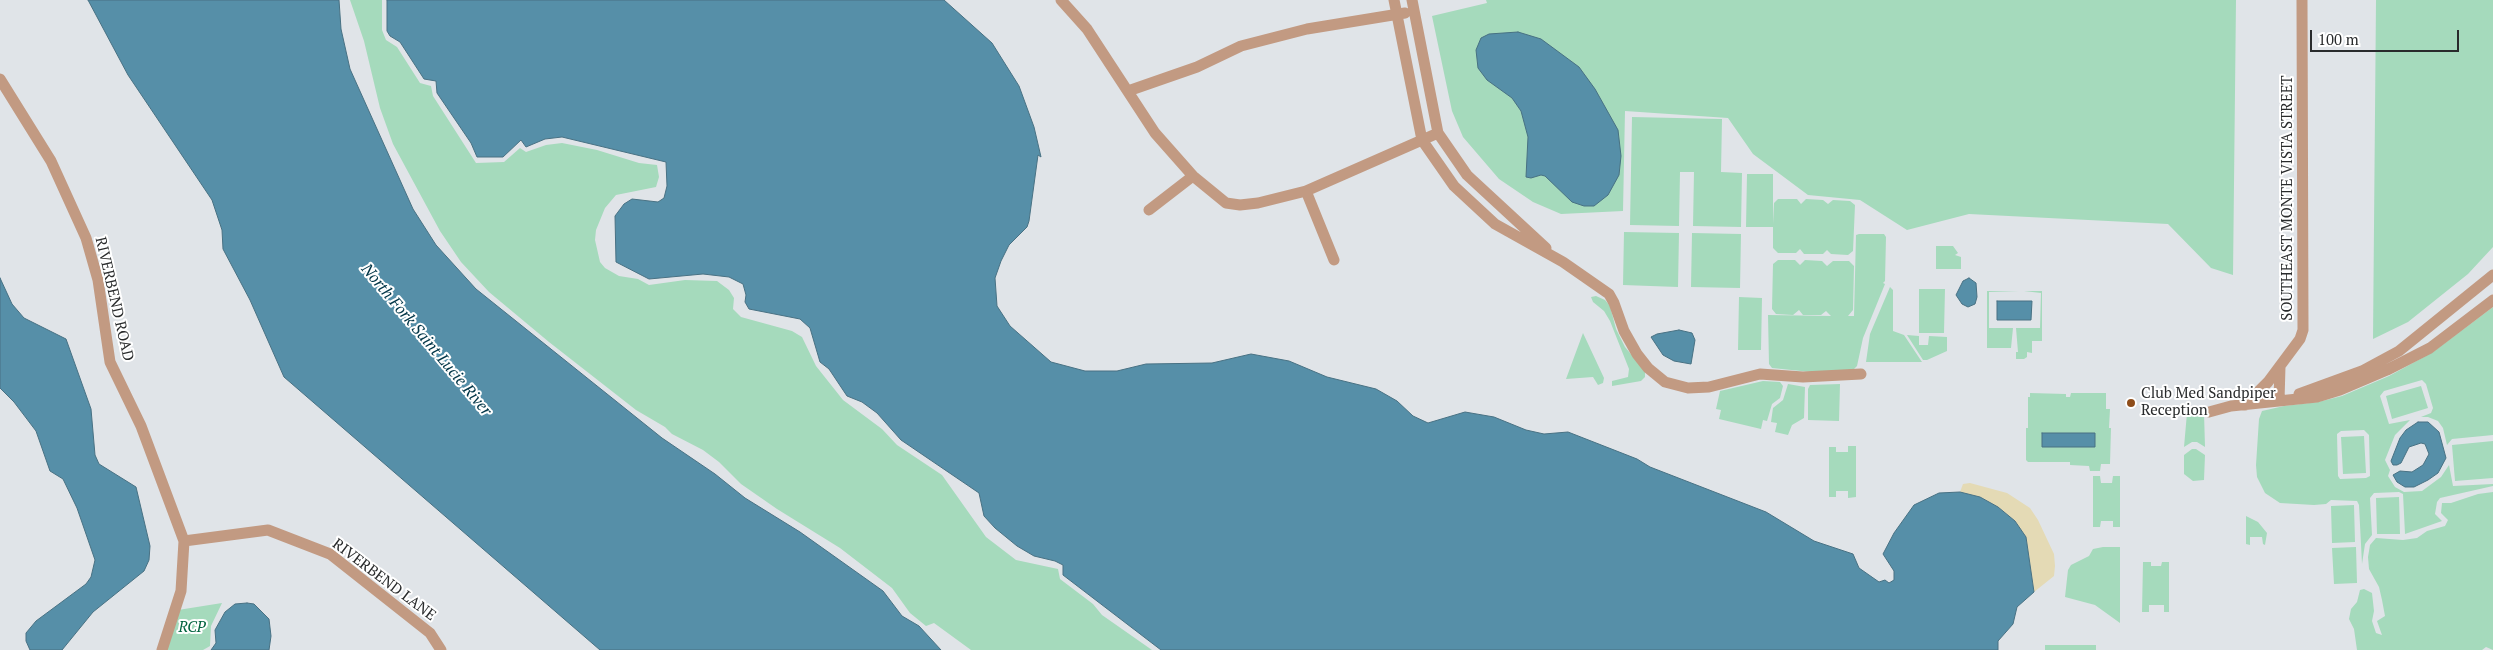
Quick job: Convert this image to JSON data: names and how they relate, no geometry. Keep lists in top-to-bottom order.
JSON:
{
  "streets": {
    "street": ["SOUTHEAST MONTE VISTA STREET", "RIVERBEND ROAD", "RIVERBEND LANE"]
  },
  "crossings": [
    ["RIVERBEND ROAD", "RIVERBEND LANE"]
  ],
  "water": ["North Fork Saint Lucie River"],
  "parks": ["RCP"],
  "places": ["Club Med Sandpiper Reception"],
  "scale_bar": "100 m"
}
